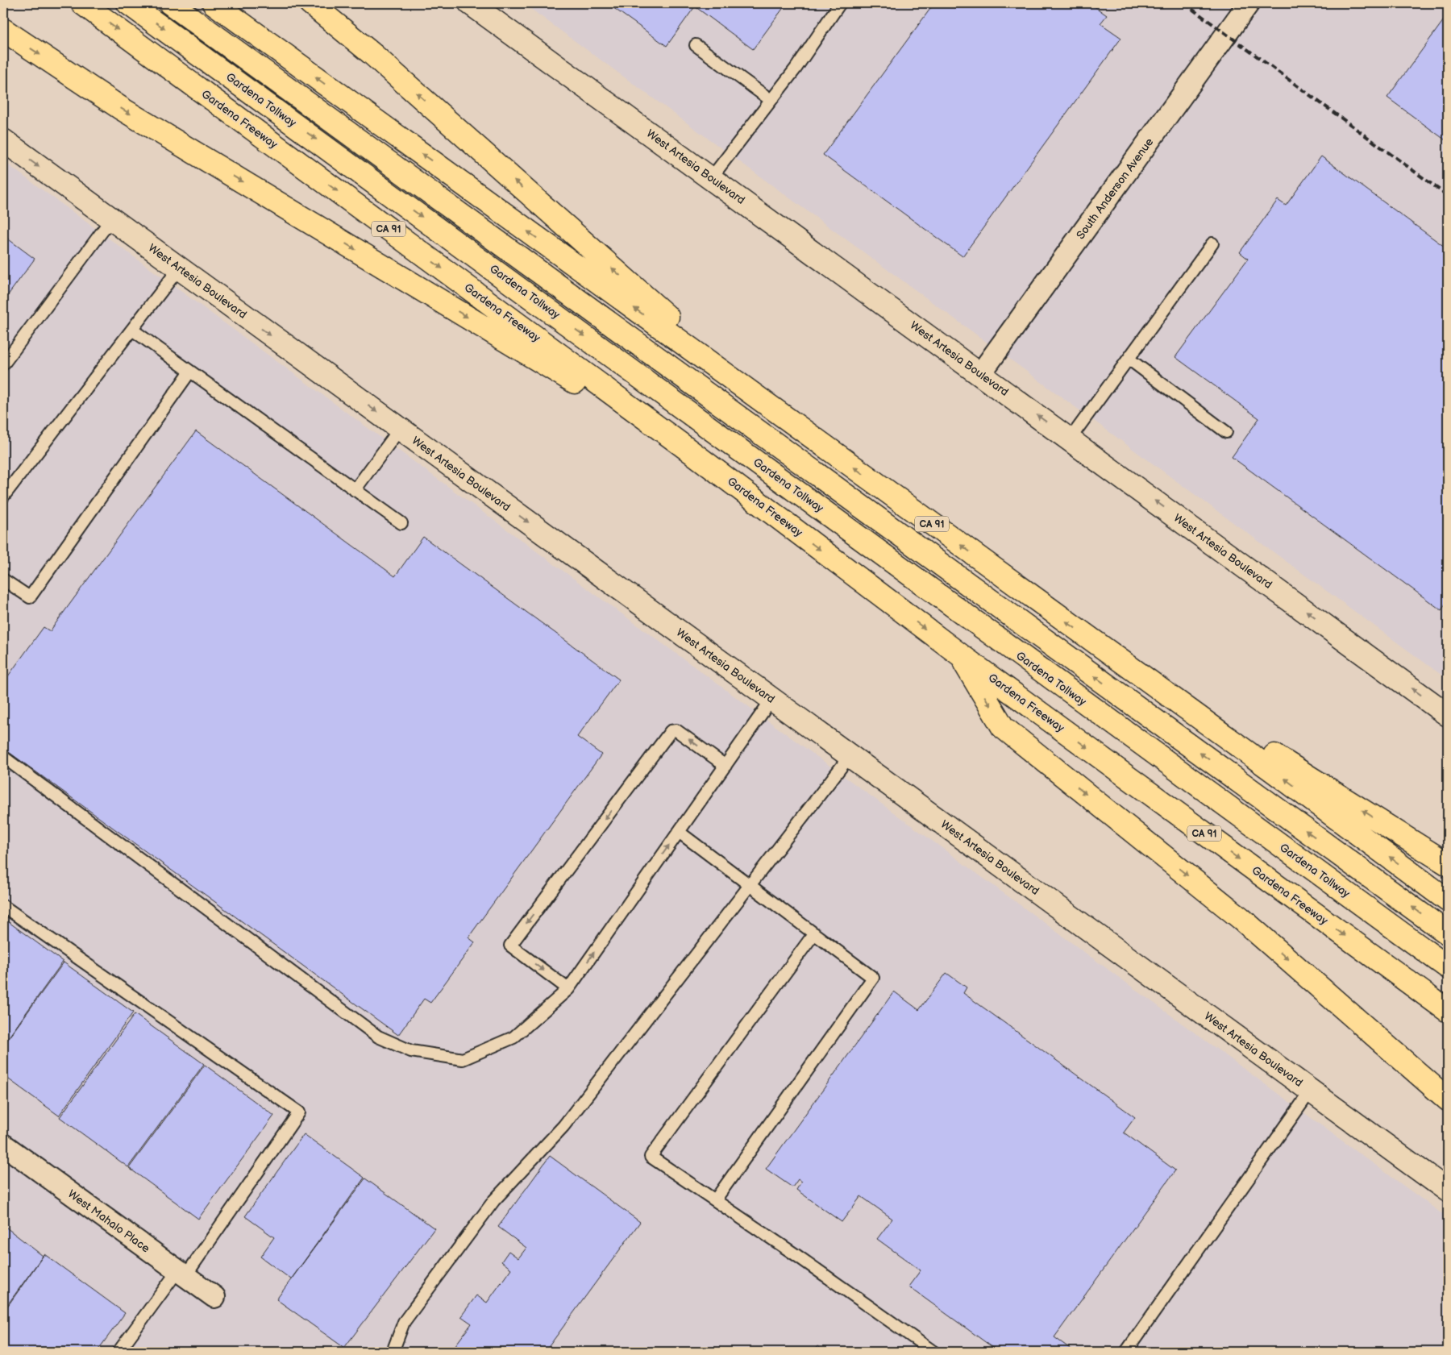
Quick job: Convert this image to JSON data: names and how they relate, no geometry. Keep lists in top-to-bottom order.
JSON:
{
  "streets": {
    "highway": ["Gardena Tollway", "Gardena Freeway", "CA 91"],
    "main road": ["West Artesia Boulevard"],
    "street": ["South Anderson Avenue", "West Mahalo Place"]
  },
  "crossings": [
    ["West Artesia Boulevard", "South Anderson Avenue"]
  ]
}
